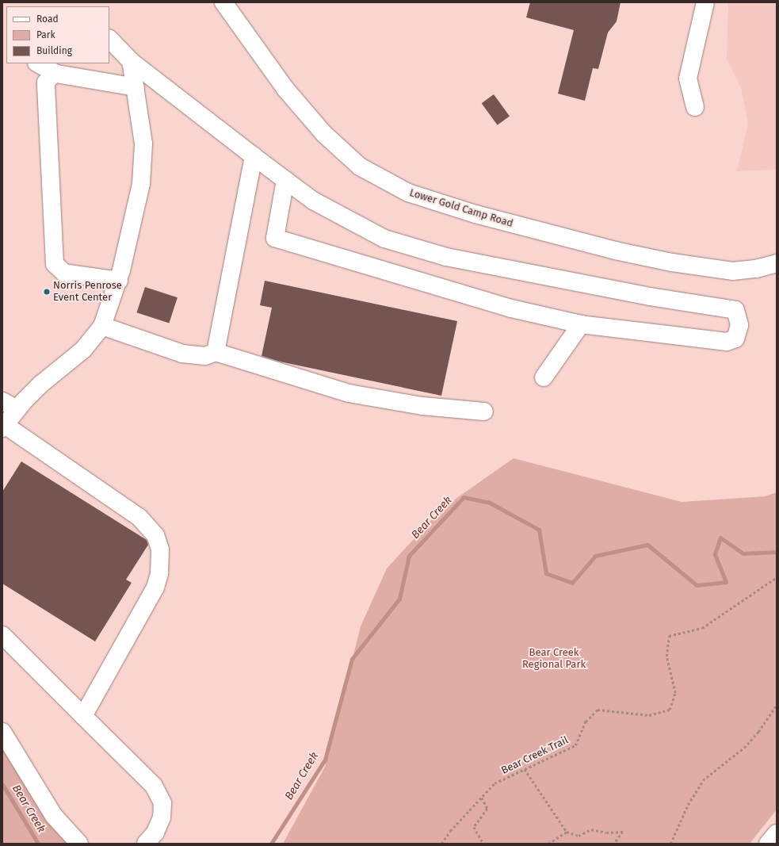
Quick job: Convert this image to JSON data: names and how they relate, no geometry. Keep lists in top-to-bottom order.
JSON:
{
  "streets": {
    "street": ["Lower Gold Camp Road"],
    "path": ["Bear Creek Trail"]
  },
  "water": ["Bear Creek"],
  "parks": ["Bear Creek Regional Park"],
  "places": ["Norris Penrose Event Center"],
  "legend": ["Road", "Park", "Building"]
}
